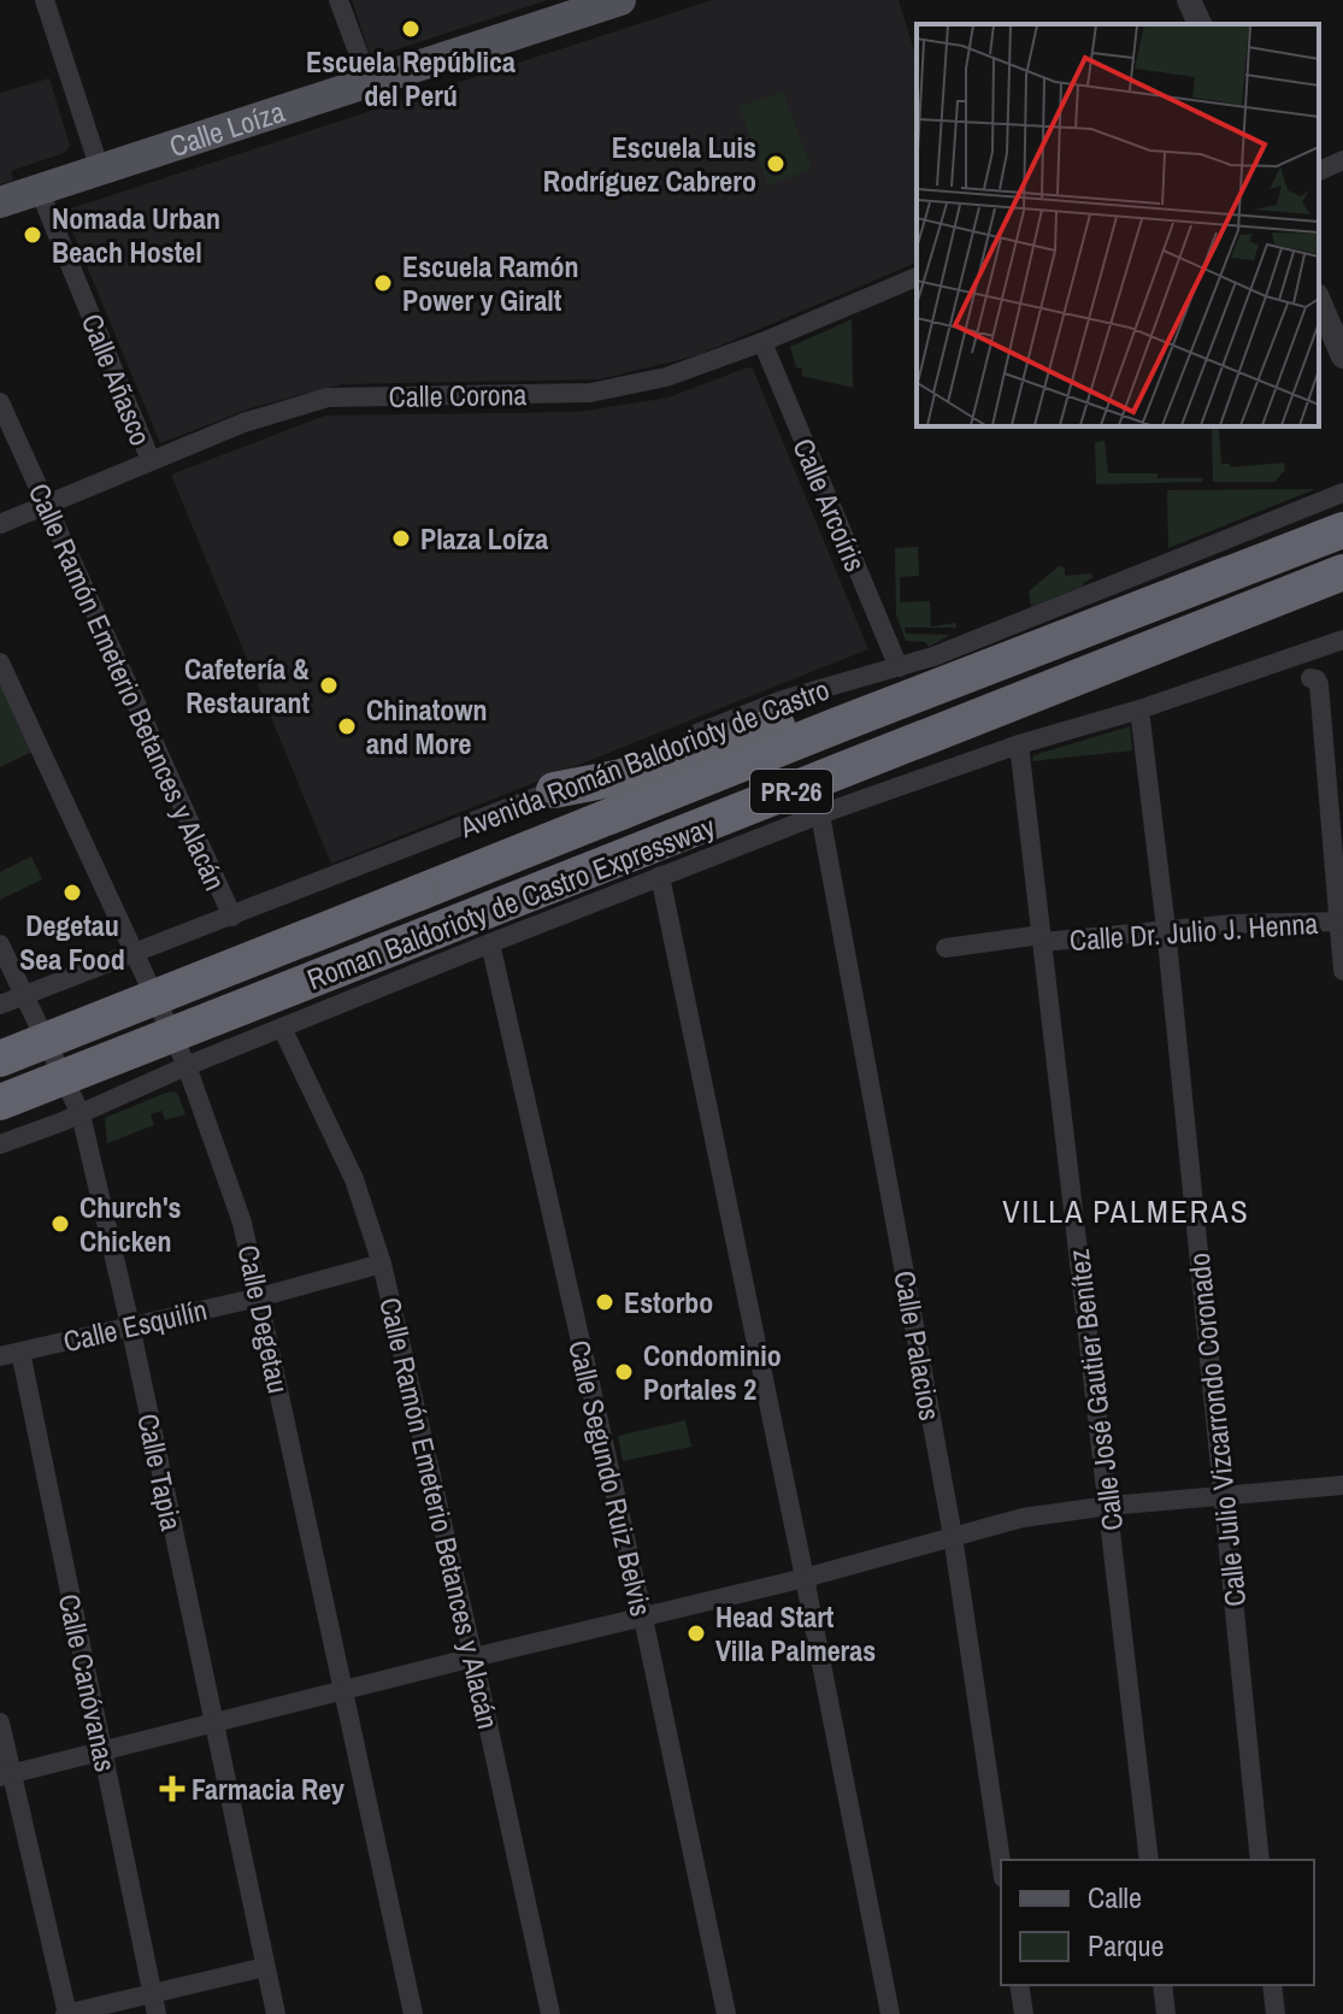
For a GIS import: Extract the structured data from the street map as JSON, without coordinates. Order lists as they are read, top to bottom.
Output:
{
  "streets": {
    "highway": ["PR-26", "Roman Baldorioty de Castro Expressway"],
    "main road": ["Calle Loíza"],
    "street": [
      "Calle Añasco",
      "Calle Corona",
      "Calle Arcoíris",
      "Calle Ramón Emeterio Betances y Alacán",
      "Avenida Román Baldorioty de Castro",
      "Calle Dr. Julio J. Henna",
      "Calle Degetau",
      "Calle Esquilín",
      "Calle Palacios",
      "Calle José Gautier Benítez",
      "Calle Julio Vizcarrondo Coronado",
      "Calle Tapia",
      "Calle Segundo Ruiz Belvis",
      "Calle Canóvanas"
    ]
  },
  "crossings": [
    ["Calle Loíza", "Calle Añasco"],
    ["Calle Añasco", "Calle Corona"],
    ["Calle Corona", "Calle Arcoíris"],
    ["Calle Corona", "Calle Ramón Emeterio Betances y Alacán"],
    ["Calle Arcoíris", "Avenida Román Baldorioty de Castro"],
    ["Calle Ramón Emeterio Betances y Alacán", "Avenida Román Baldorioty de Castro"],
    ["Calle Ramón Emeterio Betances y Alacán", "Calle Esquilín"],
    ["Avenida Román Baldorioty de Castro", "Calle Degetau"],
    ["Avenida Román Baldorioty de Castro", "Calle Tapia"],
    ["Calle Dr. Julio J. Henna", "Calle José Gautier Benítez"],
    ["Calle Dr. Julio J. Henna", "Calle Julio Vizcarrondo Coronado"],
    ["Calle Degetau", "Calle Esquilín"],
    ["Calle Esquilín", "Calle Tapia"],
    ["Calle Esquilín", "Calle Canóvanas"]
  ],
  "districts": ["VILLA PALMERAS"],
  "places": {
    "other": [
      "Escuela República del Perú",
      "Escuela Luis Rodríguez Cabrero",
      "Nomada Urban Beach Hostel",
      "Escuela Ramón Power y Giralt",
      "Plaza Loíza",
      "Cafetería & Restaurant",
      "Chinatown and More",
      "Degetau Sea Food",
      "Church's Chicken",
      "Estorbo",
      "Condominio Portales 2",
      "Head Start Villa Palmeras"
    ],
    "health": ["Farmacia Rey"]
  },
  "legend": ["Calle", "Parque"]
}
